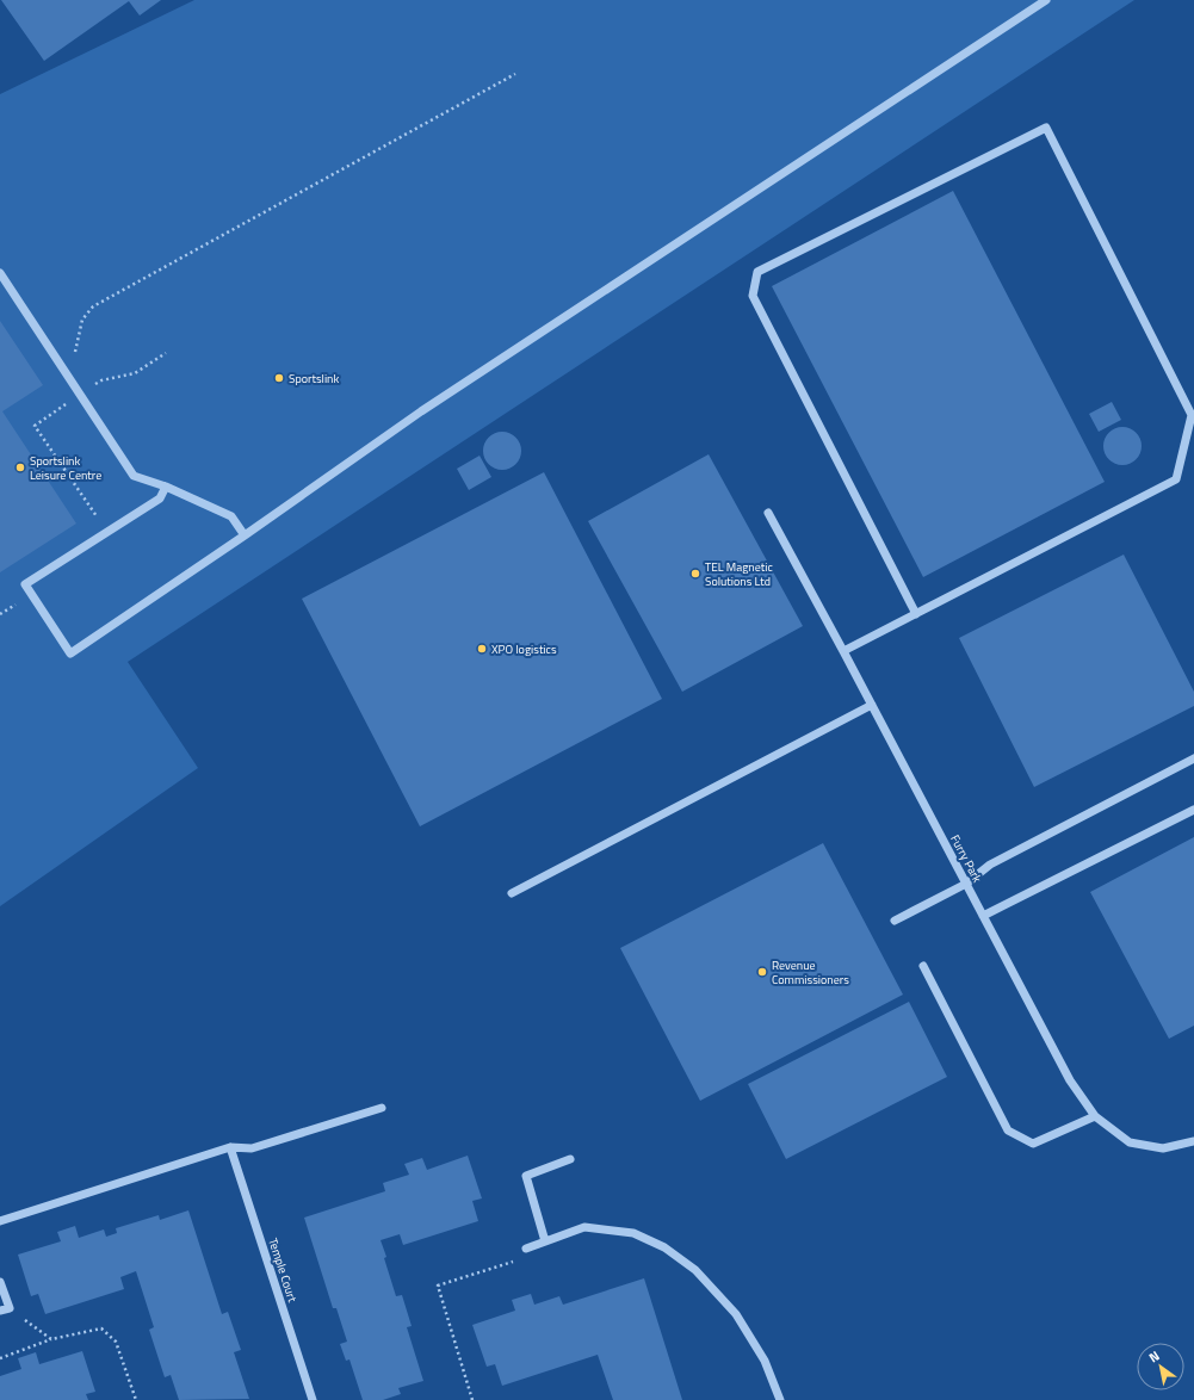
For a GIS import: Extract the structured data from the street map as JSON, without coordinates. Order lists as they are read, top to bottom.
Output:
{
  "streets": {
    "street": ["Furry Park", "Temple Court"]
  },
  "places": [
    "Sportslink",
    "Sportslink Leisure Centre",
    "TEL Magnetic Solutions Ltd",
    "XPO logistics",
    "Revenue Commissioners"
  ],
  "north": "top left"
}
